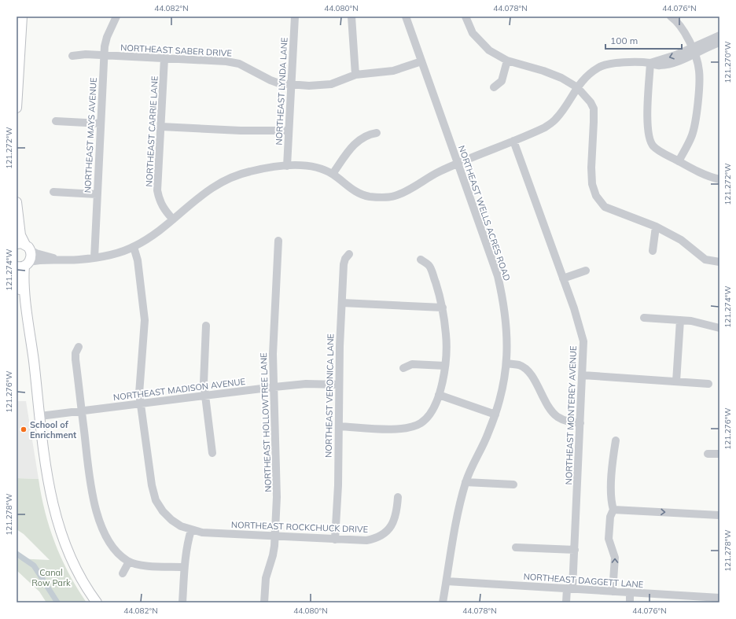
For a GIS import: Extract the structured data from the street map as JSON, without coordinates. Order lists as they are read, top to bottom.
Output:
{
  "streets": {
    "street": [
      "NORTHEAST SABER DRIVE",
      "NORTHEAST LYNDA LANE",
      "NORTHEAST CARRIE LANE",
      "NORTHEAST MAYS AVENUE",
      "NORTHEAST WELLS ACRES ROAD",
      "NORTHEAST MADISON AVENUE",
      "NORTHEAST VERONICA LANE",
      "NORTHEAST MONTEREY AVENUE",
      "NORTHEAST HOLLOWTREE LANE",
      "NORTHEAST ROCKCHUCK DRIVE",
      "NORTHEAST DAGGETT LANE"
    ]
  },
  "crossings": [
    ["NORTHEAST SABER DRIVE", "NORTHEAST LYNDA LANE"],
    ["NORTHEAST SABER DRIVE", "NORTHEAST CARRIE LANE"],
    ["NORTHEAST SABER DRIVE", "NORTHEAST MAYS AVENUE"],
    ["NORTHEAST SABER DRIVE", "NORTHEAST WELLS ACRES ROAD"],
    ["NORTHEAST WELLS ACRES ROAD", "NORTHEAST DAGGETT LANE"],
    ["NORTHEAST MADISON AVENUE", "NORTHEAST VERONICA LANE"],
    ["NORTHEAST MADISON AVENUE", "NORTHEAST HOLLOWTREE LANE"],
    ["NORTHEAST MADISON AVENUE", "NORTHEAST ROCKCHUCK DRIVE"],
    ["NORTHEAST VERONICA LANE", "NORTHEAST ROCKCHUCK DRIVE"],
    ["NORTHEAST MONTEREY AVENUE", "NORTHEAST DAGGETT LANE"],
    ["NORTHEAST HOLLOWTREE LANE", "NORTHEAST ROCKCHUCK DRIVE"]
  ],
  "parks": ["Canal Row Park"],
  "places": ["School of Enrichment"],
  "scale_bar": "100 m",
  "coordinates": [
    "44.082°N",
    "44.080°N",
    "44.078°N",
    "44.076°N",
    "121.270°W",
    "121.272°W",
    "121.274°W",
    "121.276°W",
    "121.278°W"
  ]
}
